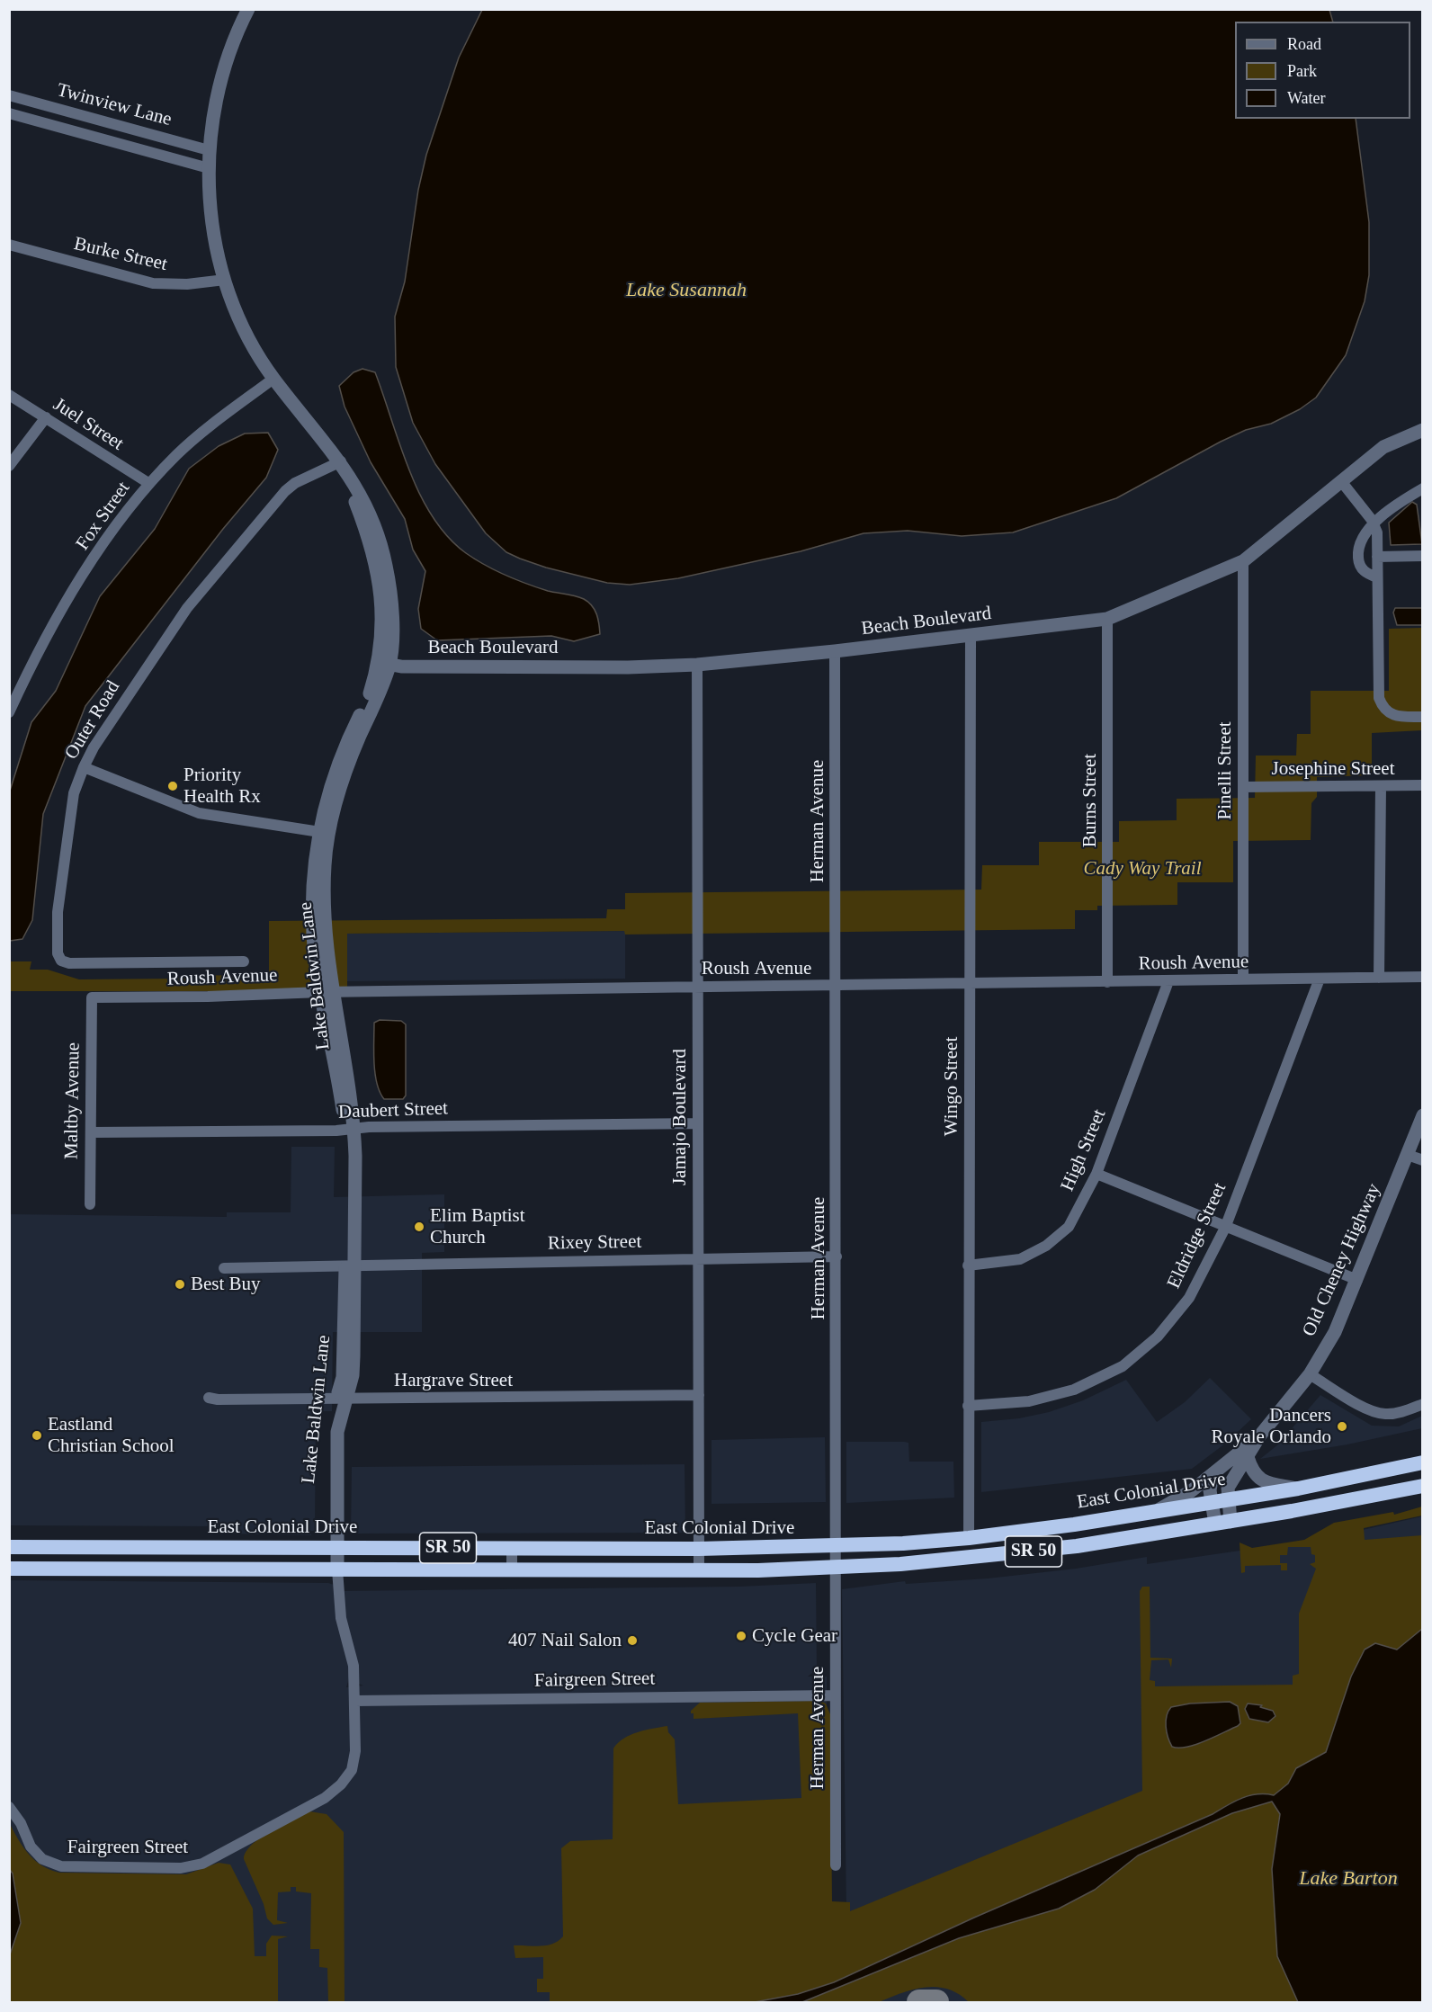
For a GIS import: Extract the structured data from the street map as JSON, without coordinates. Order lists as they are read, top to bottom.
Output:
{
  "streets": {
    "highway": ["East Colonial Drive", "SR 50"],
    "street": [
      "Twinview Lane",
      "Burke Street",
      "Juel Street",
      "Fox Street",
      "Beach Boulevard",
      "Outer Road",
      "Josephine Street",
      "Pinelli Street",
      "Burns Street",
      "Herman Avenue",
      "Roush Avenue",
      "Lake Baldwin Lane",
      "Wingo Street",
      "Maltby Avenue",
      "Daubert Street",
      "Jamajo Boulevard",
      "High Street",
      "Eldridge Street",
      "Rixey Street",
      "Old Cheney Highway",
      "Hargrave Street",
      "Fairgreen Street"
    ]
  },
  "crossings": [
    ["Twinview Lane", "Lake Baldwin Lane"],
    ["Burke Street", "Lake Baldwin Lane"],
    ["Juel Street", "Fox Street"],
    ["Fox Street", "Lake Baldwin Lane"],
    ["Beach Boulevard", "Pinelli Street"],
    ["Beach Boulevard", "Burns Street"],
    ["Beach Boulevard", "Herman Avenue"],
    ["Beach Boulevard", "Lake Baldwin Lane"],
    ["Beach Boulevard", "Wingo Street"],
    ["Beach Boulevard", "Jamajo Boulevard"],
    ["Outer Road", "Lake Baldwin Lane"],
    ["Josephine Street", "Pinelli Street"],
    ["Pinelli Street", "Roush Avenue"],
    ["Burns Street", "Roush Avenue"],
    ["Herman Avenue", "Roush Avenue"],
    ["Herman Avenue", "Rixey Street"],
    ["Herman Avenue", "East Colonial Drive"],
    ["Herman Avenue", "SR 50"],
    ["Herman Avenue", "Fairgreen Street"],
    ["Roush Avenue", "Lake Baldwin Lane"],
    ["Roush Avenue", "Wingo Street"],
    ["Roush Avenue", "Maltby Avenue"],
    ["Roush Avenue", "Jamajo Boulevard"],
    ["Roush Avenue", "High Street"],
    ["Roush Avenue", "Eldridge Street"],
    ["Lake Baldwin Lane", "Daubert Street"],
    ["Lake Baldwin Lane", "Rixey Street"],
    ["Lake Baldwin Lane", "Hargrave Street"],
    ["Lake Baldwin Lane", "East Colonial Drive"],
    ["Lake Baldwin Lane", "SR 50"],
    ["Lake Baldwin Lane", "Fairgreen Street"],
    ["Wingo Street", "High Street"],
    ["Wingo Street", "Eldridge Street"],
    ["Wingo Street", "East Colonial Drive"],
    ["Maltby Avenue", "Daubert Street"],
    ["Daubert Street", "Jamajo Boulevard"],
    ["Jamajo Boulevard", "Rixey Street"],
    ["Jamajo Boulevard", "Hargrave Street"],
    ["Jamajo Boulevard", "East Colonial Drive"],
    ["Jamajo Boulevard", "SR 50"],
    ["Old Cheney Highway", "East Colonial Drive"],
    ["Old Cheney Highway", "SR 50"],
    ["SR 50", "Fairgreen Street"]
  ],
  "water": ["Lake Susannah", "Lake Barton"],
  "parks": ["Cady Way Trail"],
  "places": [
    "Priority Health Rx",
    "Elim Baptist Church",
    "Best Buy",
    "Dancers Royale Orlando",
    "Eastland Christian School",
    "Cycle Gear",
    "407 Nail Salon"
  ],
  "legend": ["Road", "Park", "Water"]
}
